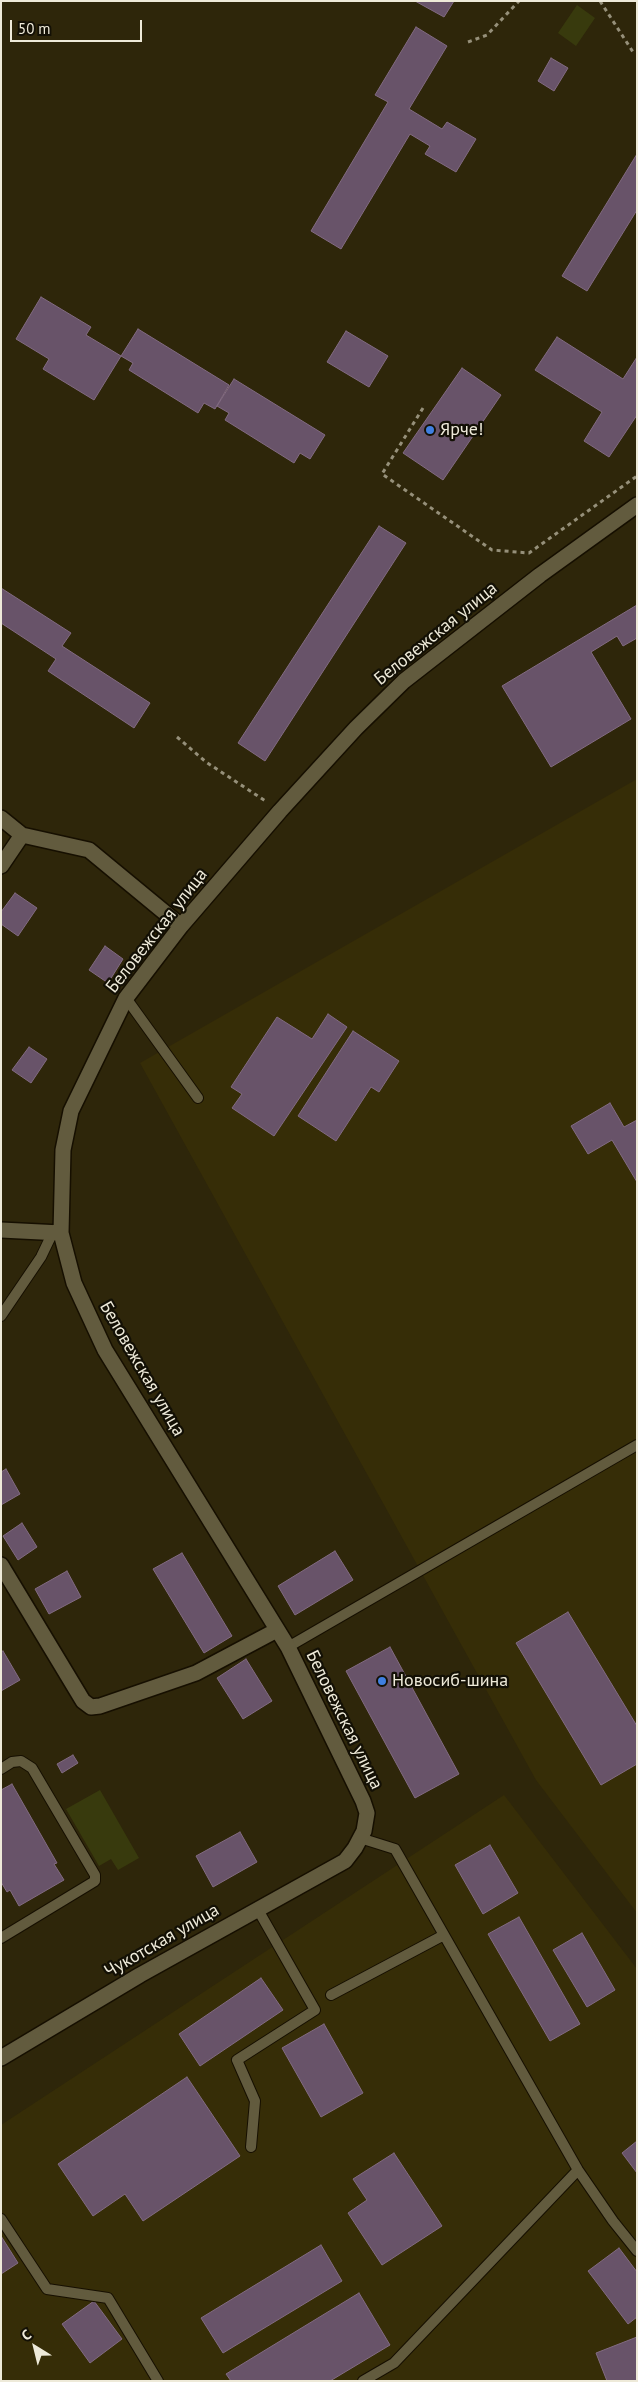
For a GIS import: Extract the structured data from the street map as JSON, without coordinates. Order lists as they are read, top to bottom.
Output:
{
  "streets": {
    "street": ["Беловежская улица", "Чукотская улица"]
  },
  "crossings": [
    ["Беловежская улица", "Чукотская улица"]
  ],
  "places": ["Ярче!", "Новосиб-шина"],
  "scale_bar": "50 m",
  "north": "top left"
}
